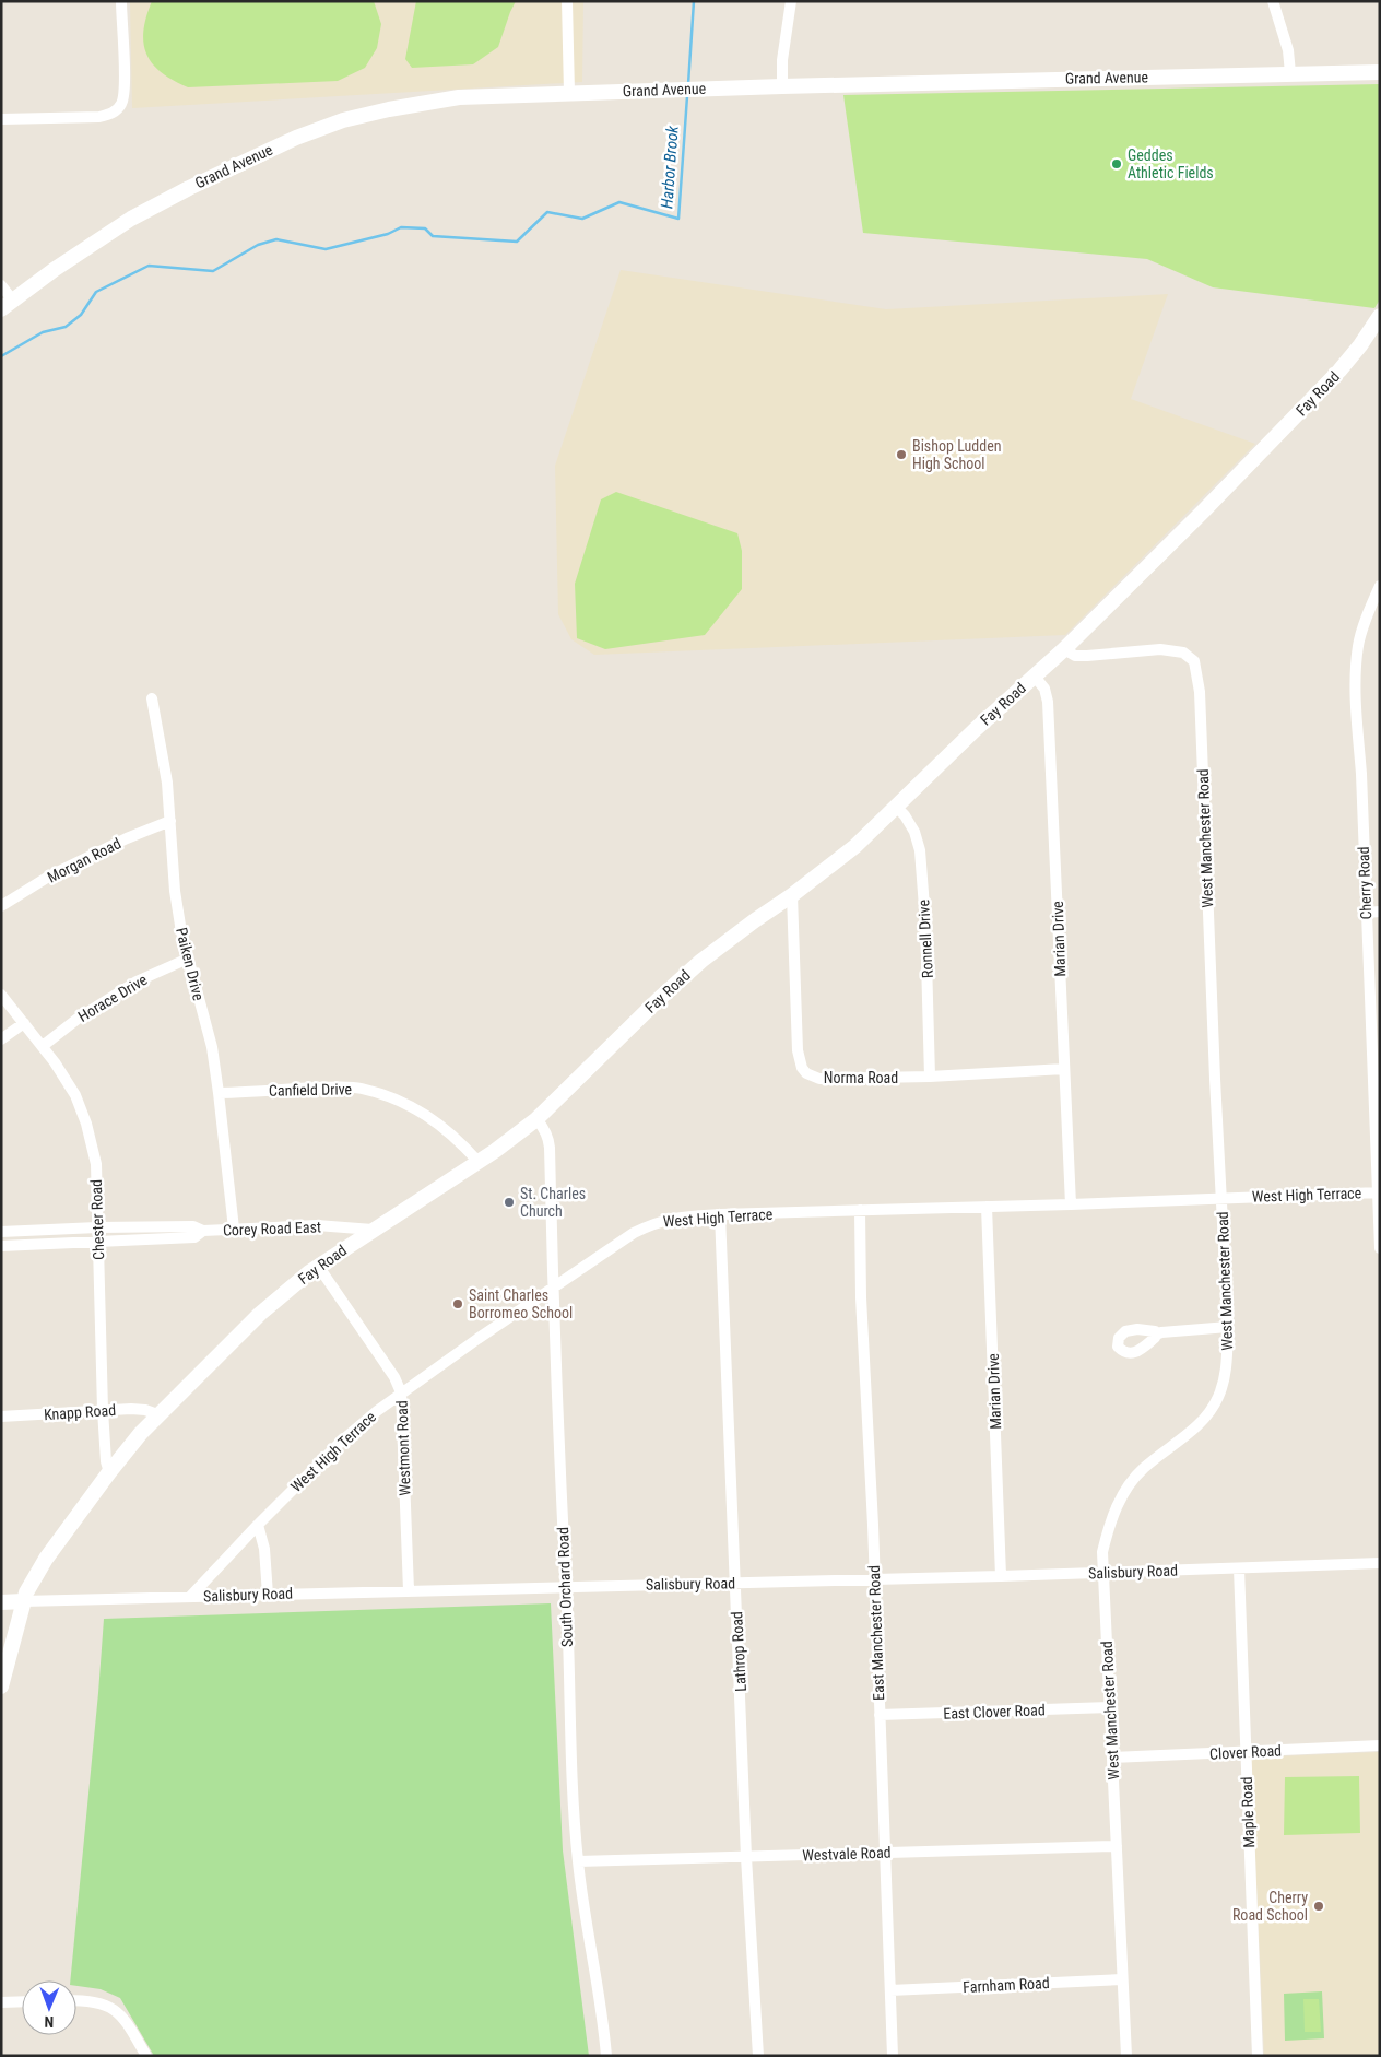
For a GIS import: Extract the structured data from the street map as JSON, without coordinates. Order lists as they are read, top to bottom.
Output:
{
  "streets": {
    "street": [
      "Grand Avenue",
      "Fay Road",
      "West Manchester Road",
      "Morgan Road",
      "Cherry Road",
      "Ronnell Drive",
      "Marian Drive",
      "Paiken Drive",
      "Horace Drive",
      "Norma Road",
      "Canfield Drive",
      "West High Terrace",
      "Chester Road",
      "Corey Road East",
      "Knapp Road",
      "Westmont Road",
      "Salisbury Road",
      "South Orchard Road",
      "East Manchester Road",
      "Lathrop Road",
      "East Clover Road",
      "Clover Road",
      "Maple Road",
      "Westvale Road",
      "Farnham Road"
    ]
  },
  "crossings": [
    ["Fay Road", "West Manchester Road"],
    ["Fay Road", "Ronnell Drive"],
    ["Fay Road", "Marian Drive"],
    ["Fay Road", "Norma Road"],
    ["Fay Road", "Canfield Drive"],
    ["Fay Road", "Chester Road"],
    ["Fay Road", "Corey Road East"],
    ["Fay Road", "Knapp Road"],
    ["Fay Road", "Westmont Road"],
    ["Fay Road", "Salisbury Road"],
    ["Fay Road", "South Orchard Road"],
    ["West Manchester Road", "West High Terrace"],
    ["West Manchester Road", "Salisbury Road"],
    ["West Manchester Road", "East Clover Road"],
    ["West Manchester Road", "Clover Road"],
    ["West Manchester Road", "Westvale Road"],
    ["West Manchester Road", "Farnham Road"],
    ["Morgan Road", "Paiken Drive"],
    ["Cherry Road", "West High Terrace"],
    ["Ronnell Drive", "Norma Road"],
    ["Marian Drive", "Norma Road"],
    ["Marian Drive", "West High Terrace"],
    ["Marian Drive", "Salisbury Road"],
    ["Paiken Drive", "Horace Drive"],
    ["Paiken Drive", "Canfield Drive"],
    ["Paiken Drive", "Corey Road East"],
    ["Horace Drive", "Chester Road"],
    ["West High Terrace", "Westmont Road"],
    ["West High Terrace", "Salisbury Road"],
    ["West High Terrace", "South Orchard Road"],
    ["West High Terrace", "East Manchester Road"],
    ["West High Terrace", "Lathrop Road"],
    ["Chester Road", "Corey Road East"],
    ["Chester Road", "Knapp Road"],
    ["Westmont Road", "Salisbury Road"],
    ["Salisbury Road", "South Orchard Road"],
    ["Salisbury Road", "East Manchester Road"],
    ["Salisbury Road", "Lathrop Road"],
    ["Salisbury Road", "Maple Road"],
    ["South Orchard Road", "Westvale Road"],
    ["East Manchester Road", "East Clover Road"],
    ["East Manchester Road", "Westvale Road"],
    ["East Manchester Road", "Farnham Road"],
    ["Lathrop Road", "Westvale Road"],
    ["Clover Road", "Maple Road"]
  ],
  "water": ["Harbor Brook"],
  "places": [
    "Geddes Athletic Fields",
    "Bishop Ludden High School",
    "St. Charles Church",
    "Saint Charles Borromeo School",
    "Cherry Road School"
  ],
  "north": "bottom"
}
